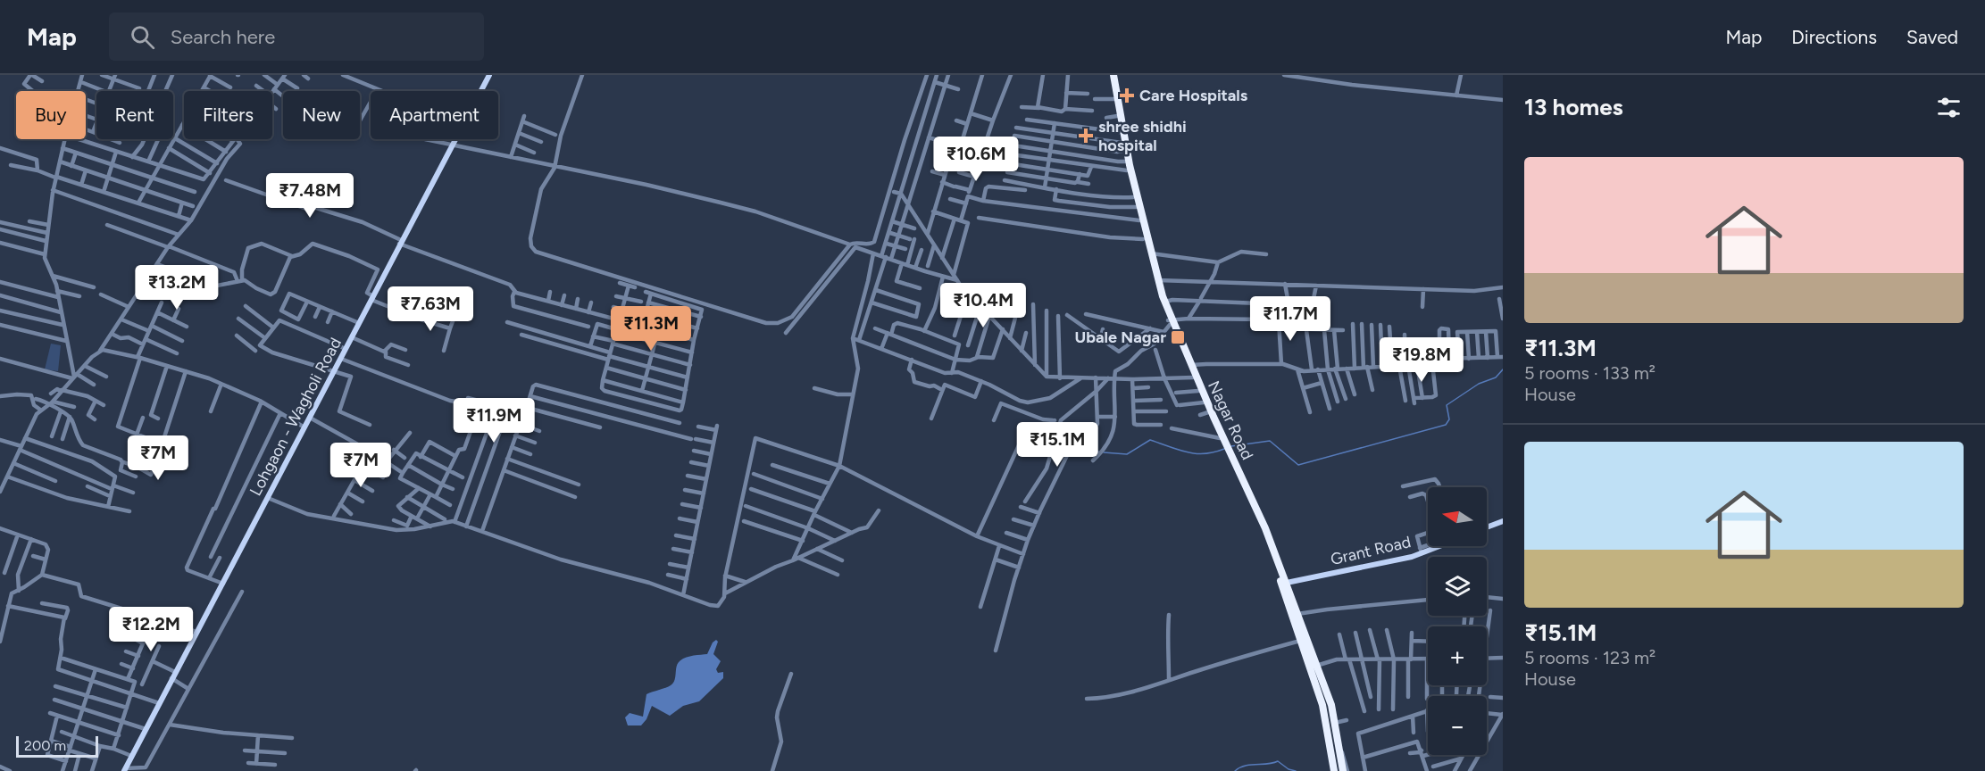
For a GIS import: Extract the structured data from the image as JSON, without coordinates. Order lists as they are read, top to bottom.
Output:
{
  "streets": {
    "highway": ["Nagar Road"],
    "main road": ["Lohgaon - Wagholi Road", "Grant Road"]
  },
  "crossings": [
    ["Nagar Road", "Grant Road"]
  ],
  "places": {
    "health": ["Care Hospitals", "shree shidhi hospital"],
    "transit": ["Ubale Nagar"]
  },
  "scale_bar": "200 m",
  "north": "left",
  "page": {
    "header": "Map",
    "search": "Search here",
    "nav": ["Map", "Directions", "Saved"],
    "heading": "13 homes",
    "chip": [
      "Buy",
      "Rent",
      "Filters",
      "New",
      "Apartment"
    ],
    "price": [
      "₹10.6M",
      "₹7.48M",
      "₹13.2M",
      "₹10.4M",
      "₹7.63M",
      "₹11.7M",
      "₹11.3M",
      "₹19.8M",
      "₹11.9M",
      "₹15.1M",
      "₹7M",
      "₹7M",
      "₹12.2M"
    ],
    "list": [
      {
        "name": "₹11.3M",
        "note": "5 rooms · 133 m² · House"
      },
      {
        "name": "₹15.1M",
        "note": "5 rooms · 123 m² · House"
      }
    ],
    "map_buttons": ["+", "−"],
    "scale": "200 m"
  }
}
